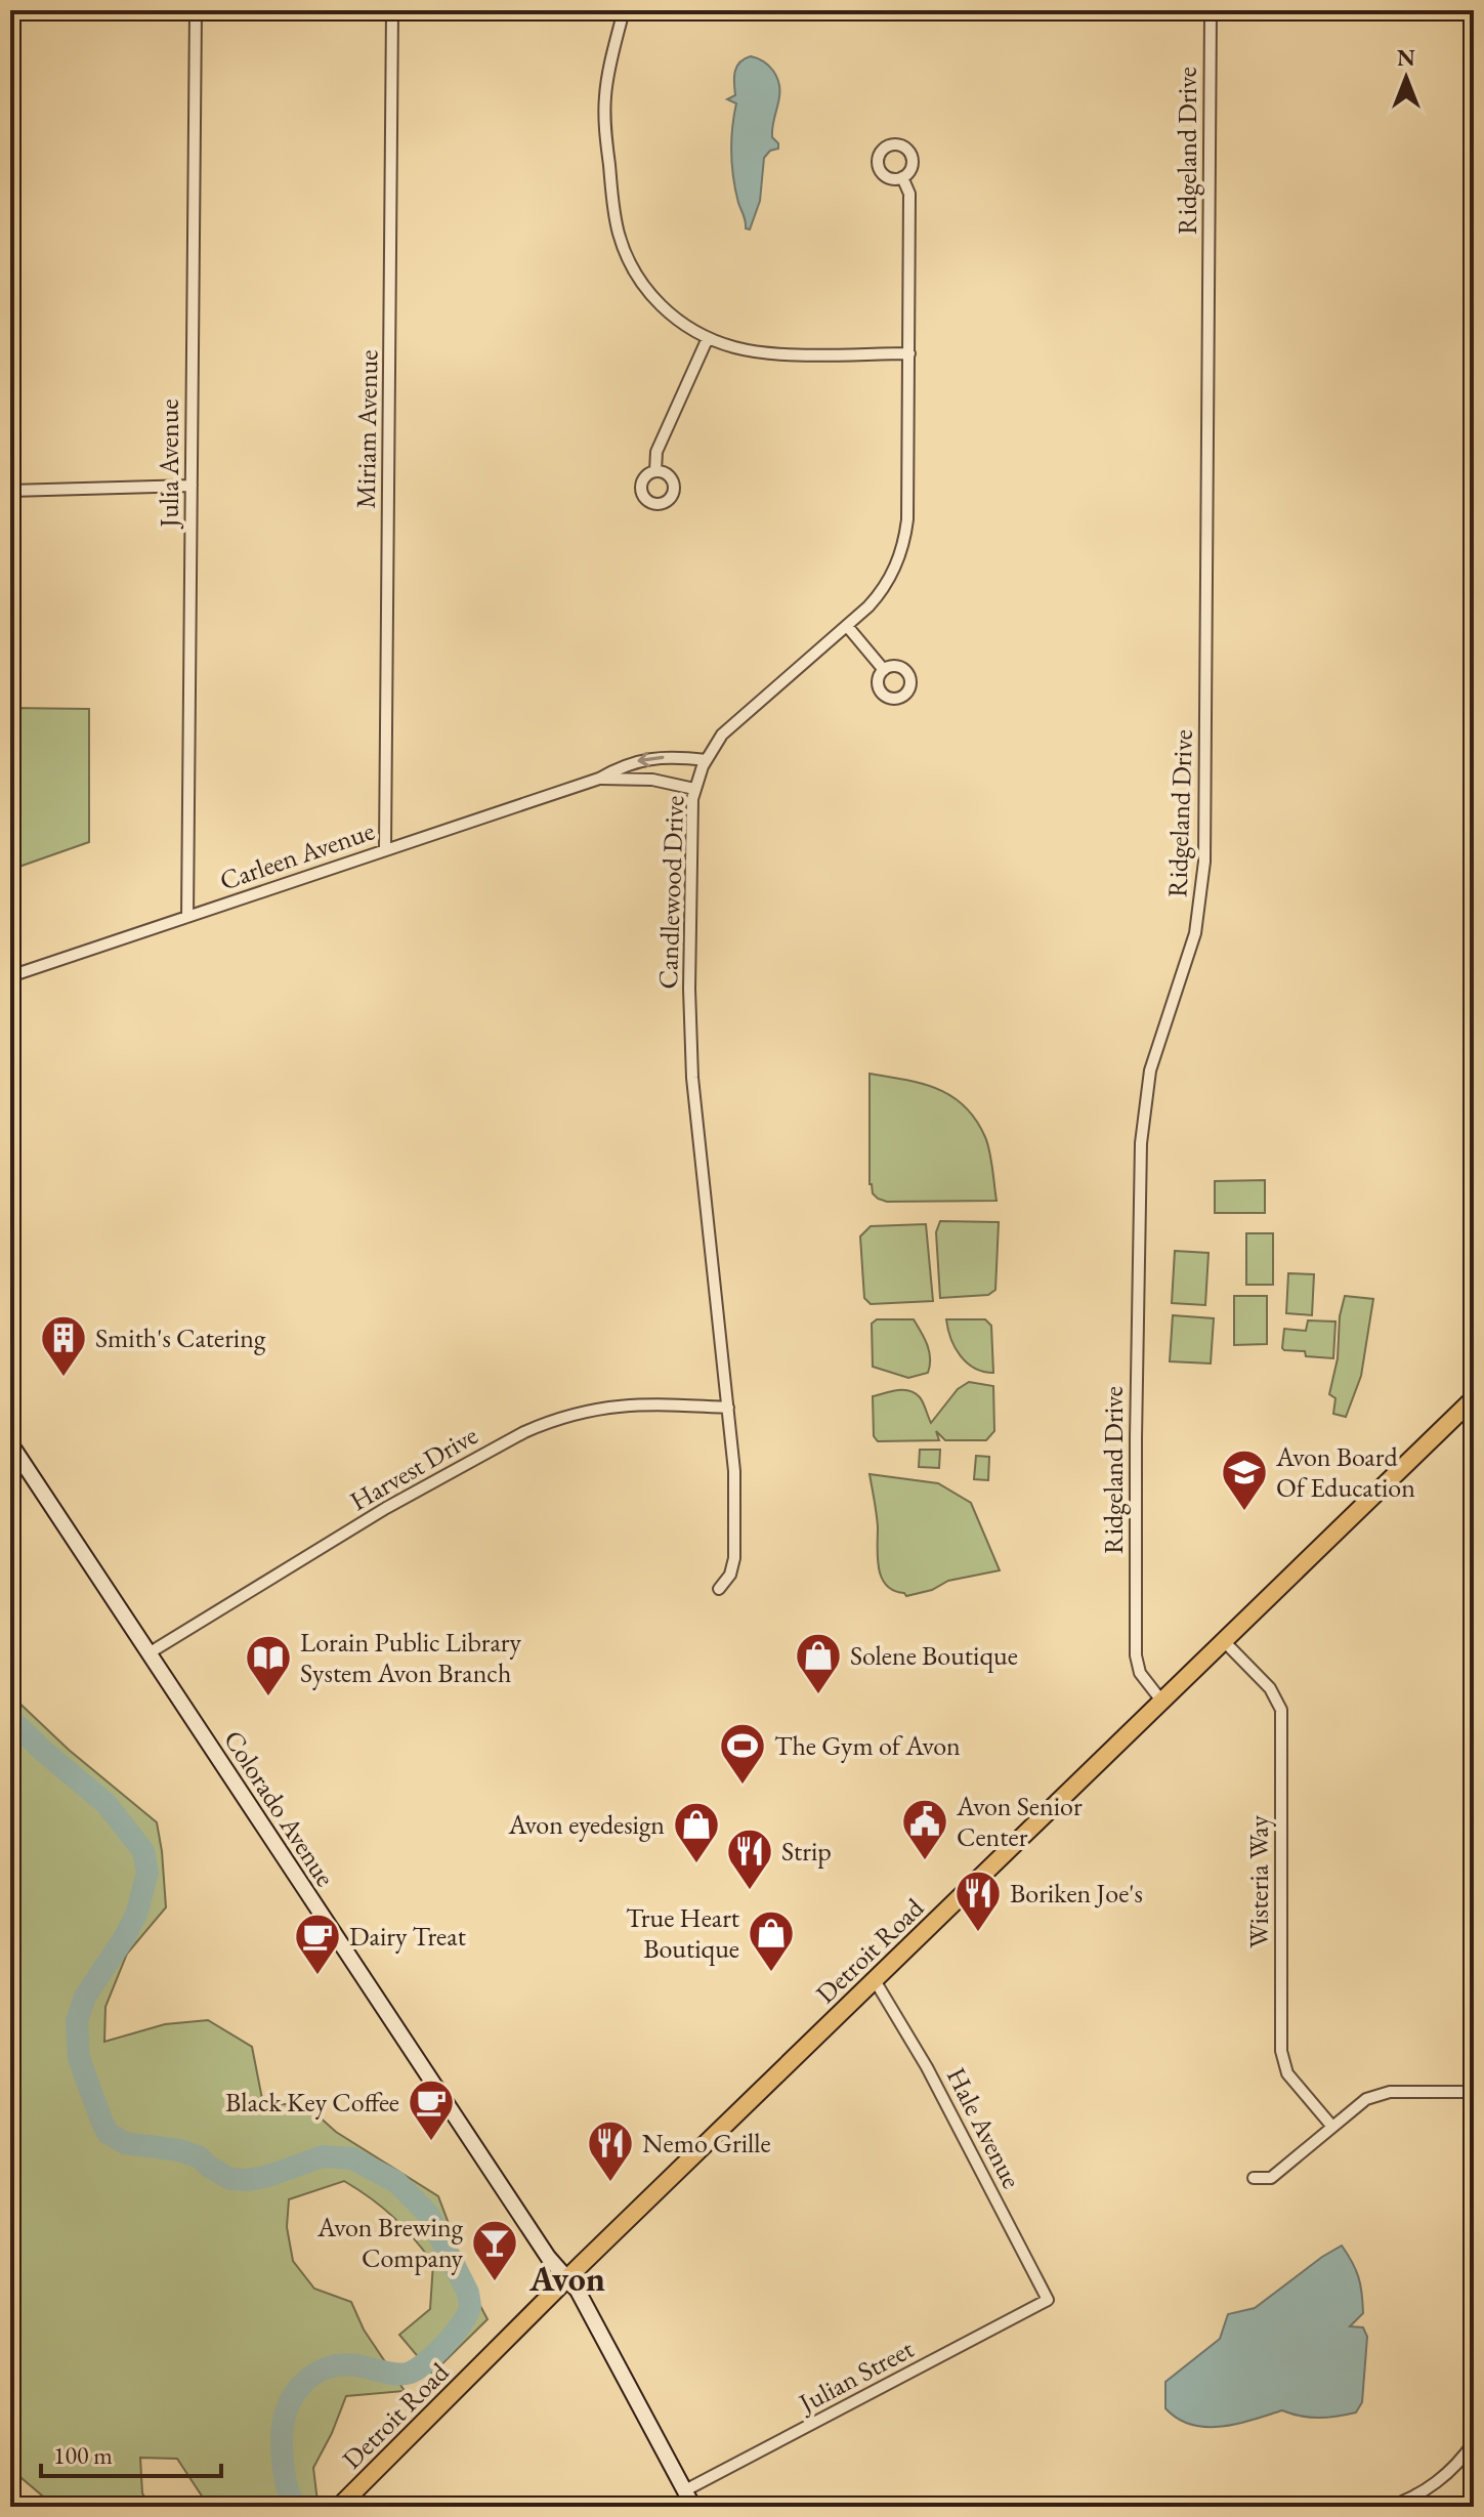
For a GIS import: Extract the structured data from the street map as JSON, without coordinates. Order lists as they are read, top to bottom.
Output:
{
  "streets": {
    "main road": ["Colorado Avenue", "Detroit Road"],
    "street": [
      "Ridgeland Drive",
      "Miriam Avenue",
      "Julia Avenue",
      "Carleen Avenue",
      "Candlewood Drive",
      "Harvest Drive",
      "Wisteria Way",
      "Hale Avenue",
      "Julian Street"
    ]
  },
  "crossings": [
    ["Ridgeland Drive", "Detroit Road"],
    ["Miriam Avenue", "Carleen Avenue"],
    ["Julia Avenue", "Carleen Avenue"],
    ["Carleen Avenue", "Candlewood Drive"],
    ["Candlewood Drive", "Harvest Drive"],
    ["Harvest Drive", "Colorado Avenue"],
    ["Colorado Avenue", "Detroit Road"],
    ["Colorado Avenue", "Julian Street"],
    ["Wisteria Way", "Detroit Road"],
    ["Detroit Road", "Hale Avenue"],
    ["Hale Avenue", "Julian Street"]
  ],
  "districts": ["Avon"],
  "places": {
    "building": ["Smith's Catering"],
    "school or university": ["Avon Board Of Education"],
    "shop": ["Solene Boutique", "Avon eyedesign", "True Heart Boutique"],
    "library": ["Lorain Public Library System Avon Branch"],
    "sports": ["The Gym of Avon"],
    "public building": ["Avon Senior Center"],
    "restaurant": ["Strip", "Boriken Joe's", "Nemo Grille"],
    "cafe": ["Dairy Treat", "Black Key Coffee"],
    "bar": ["Avon Brewing Company"]
  },
  "scale_bar": "100 m",
  "north": "top"
}
